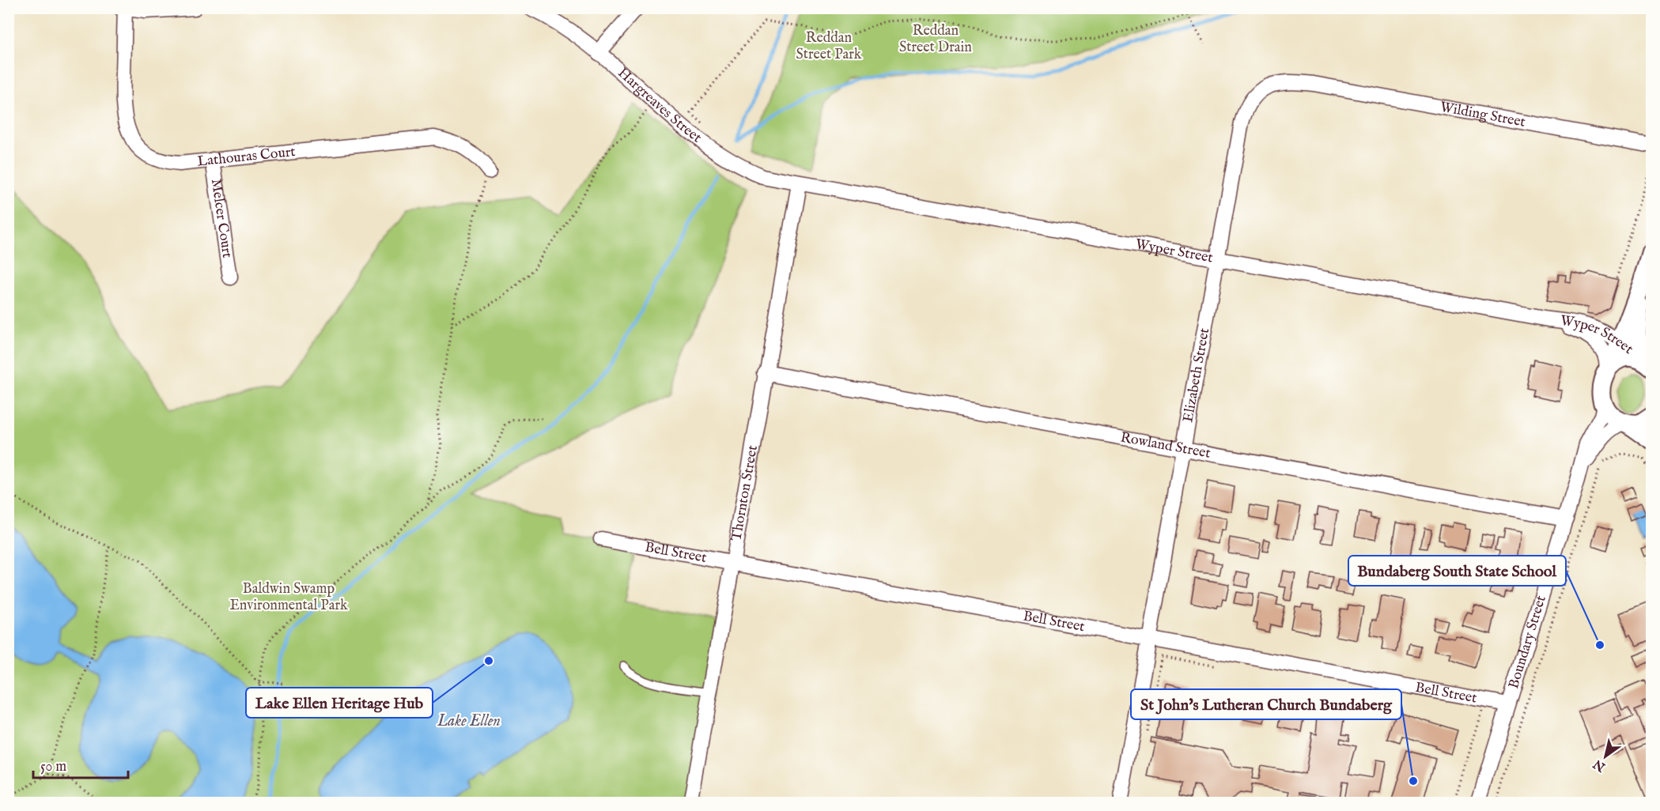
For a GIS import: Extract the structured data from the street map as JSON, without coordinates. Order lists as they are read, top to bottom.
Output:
{
  "streets": {
    "street": [
      "Hargreaves Street",
      "Wilding Street",
      "Lathouras Court",
      "Melcer Court",
      "Wyper Street",
      "Elizabeth Street",
      "Rowland Street",
      "Thornton Street",
      "Bell Street",
      "Boundary Street"
    ]
  },
  "crossings": [
    ["Hargreaves Street", "Wyper Street"],
    ["Hargreaves Street", "Thornton Street"],
    ["Wilding Street", "Elizabeth Street"],
    ["Lathouras Court", "Melcer Court"],
    ["Wyper Street", "Elizabeth Street"],
    ["Wyper Street", "Thornton Street"],
    ["Elizabeth Street", "Rowland Street"],
    ["Elizabeth Street", "Bell Street"],
    ["Rowland Street", "Thornton Street"],
    ["Rowland Street", "Boundary Street"],
    ["Thornton Street", "Bell Street"],
    ["Bell Street", "Boundary Street"]
  ],
  "water": ["Lake Ellen"],
  "parks": ["Reddan Street Drain", "Reddan Street Park", "Baldwin Swamp Environmental Park"],
  "places": ["Bundaberg South State School", "Lake Ellen Heritage Hub", "St John's Lutheran Church Bundaberg"],
  "scale_bar": "50 m",
  "north": "bottom left"
}
